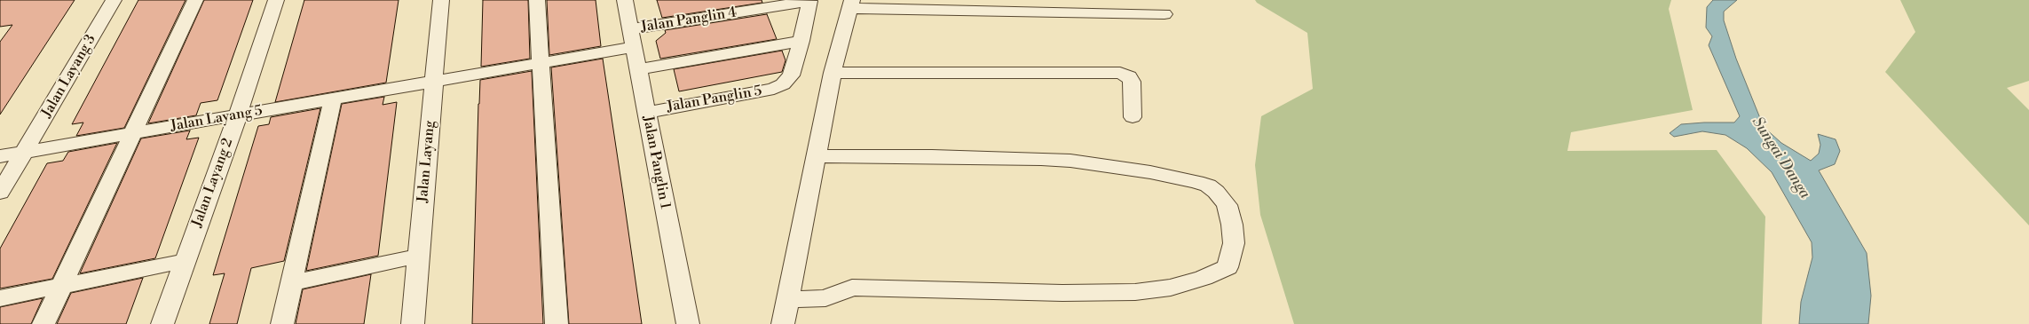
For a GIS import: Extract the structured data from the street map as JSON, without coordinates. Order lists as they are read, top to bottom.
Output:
{
  "streets": {
    "street": [
      "Jalan Panglin 4",
      "Jalan Layang 3",
      "Jalan Panglin 5",
      "Jalan Layang 5",
      "Jalan Layang",
      "Jalan Panglin 1",
      "Jalan Layang 2"
    ]
  },
  "crossings": [
    ["Jalan Panglin 4", "Jalan Layang 5"],
    ["Jalan Panglin 4", "Jalan Panglin 1"],
    ["Jalan Layang 3", "Jalan Layang 5"],
    ["Jalan Panglin 5", "Jalan Panglin 1"],
    ["Jalan Layang 5", "Jalan Layang"],
    ["Jalan Layang 5", "Jalan Layang 2"]
  ],
  "water": ["Sungai Danga"]
}
